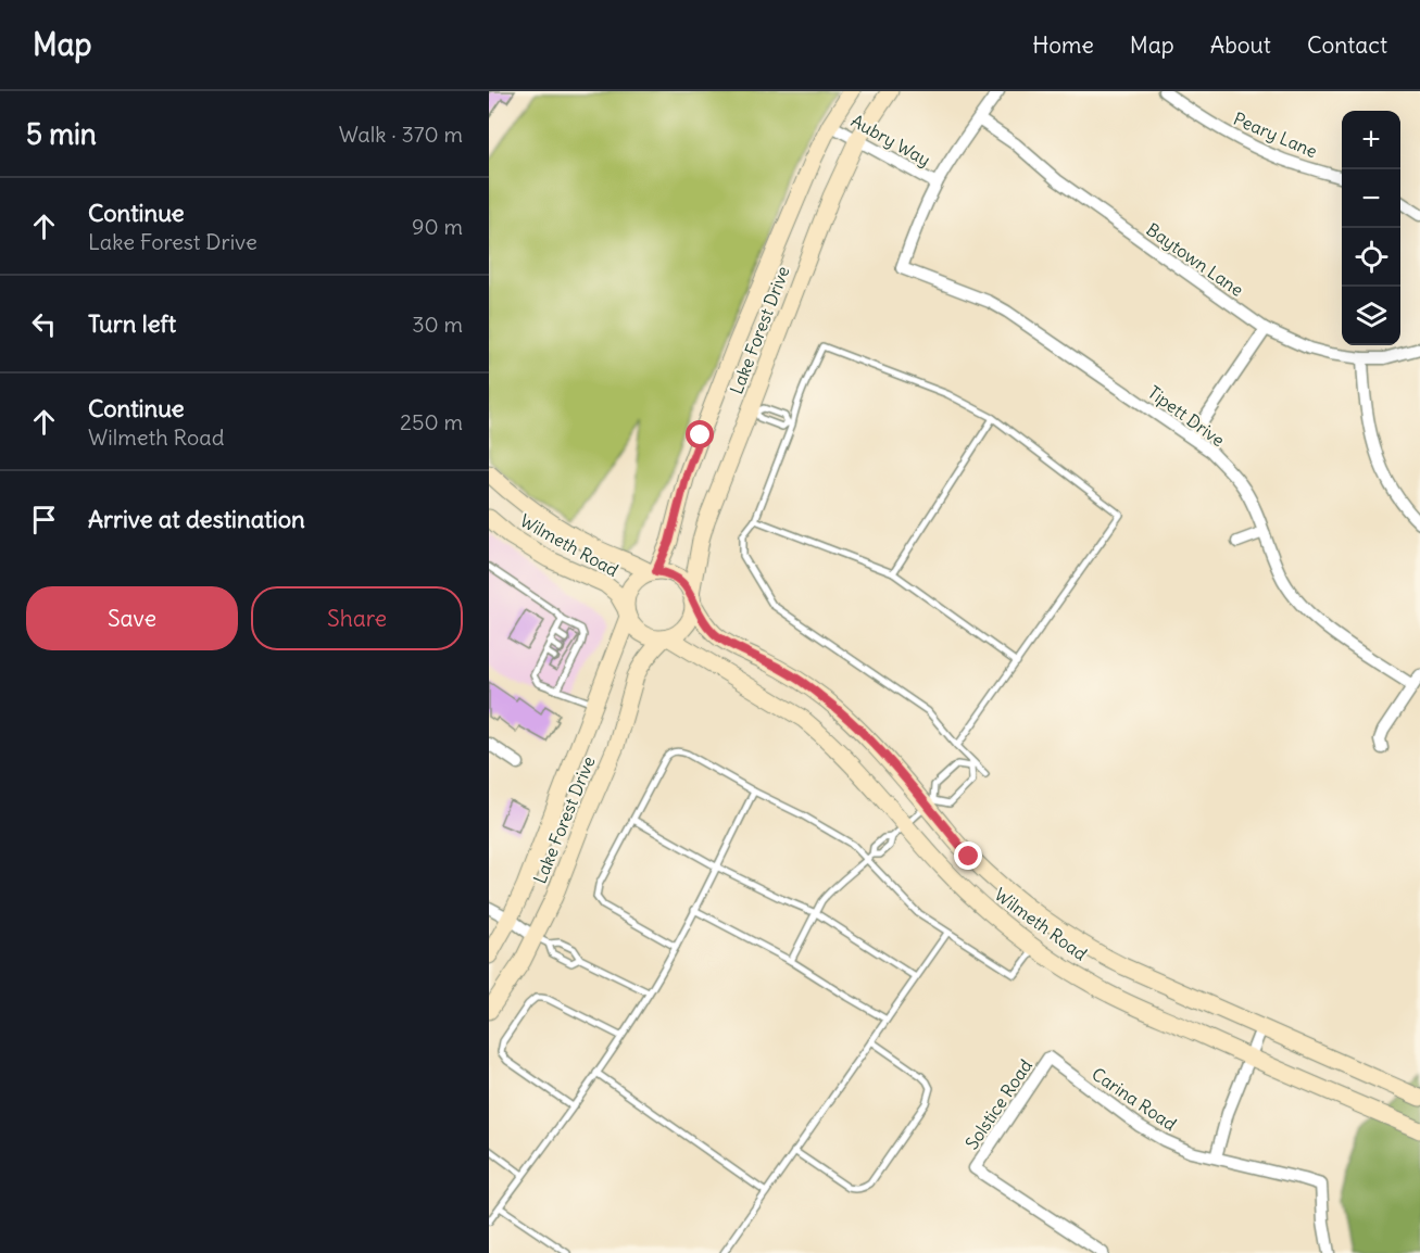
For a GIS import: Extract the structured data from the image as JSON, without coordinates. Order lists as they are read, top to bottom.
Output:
{
  "streets": {
    "street": [
      "Peary Lane",
      "Aubry Way",
      "Baytown Lane",
      "Lake Forest Drive",
      "Tipett Drive",
      "Wilmeth Road",
      "Carina Road",
      "Solstice Road"
    ]
  },
  "crossings": [
    ["Aubry Way", "Lake Forest Drive"],
    ["Aubry Way", "Tipett Drive"],
    ["Lake Forest Drive", "Wilmeth Road"],
    ["Carina Road", "Solstice Road"]
  ],
  "page": {
    "header": "Map",
    "nav": [
      "Home",
      "Map",
      "About",
      "Contact"
    ],
    "heading": ["5 min", "Walk · 370 m"],
    "map_buttons": ["+", "−"],
    "list": [
      ["Continue", "Lake Forest Drive", "90 m"],
      ["Turn left", "30 m"],
      ["Continue", "Wilmeth Road", "250 m"],
      "Arrive at destination"
    ],
    "buttons": ["Save", "Share"]
  }
}
